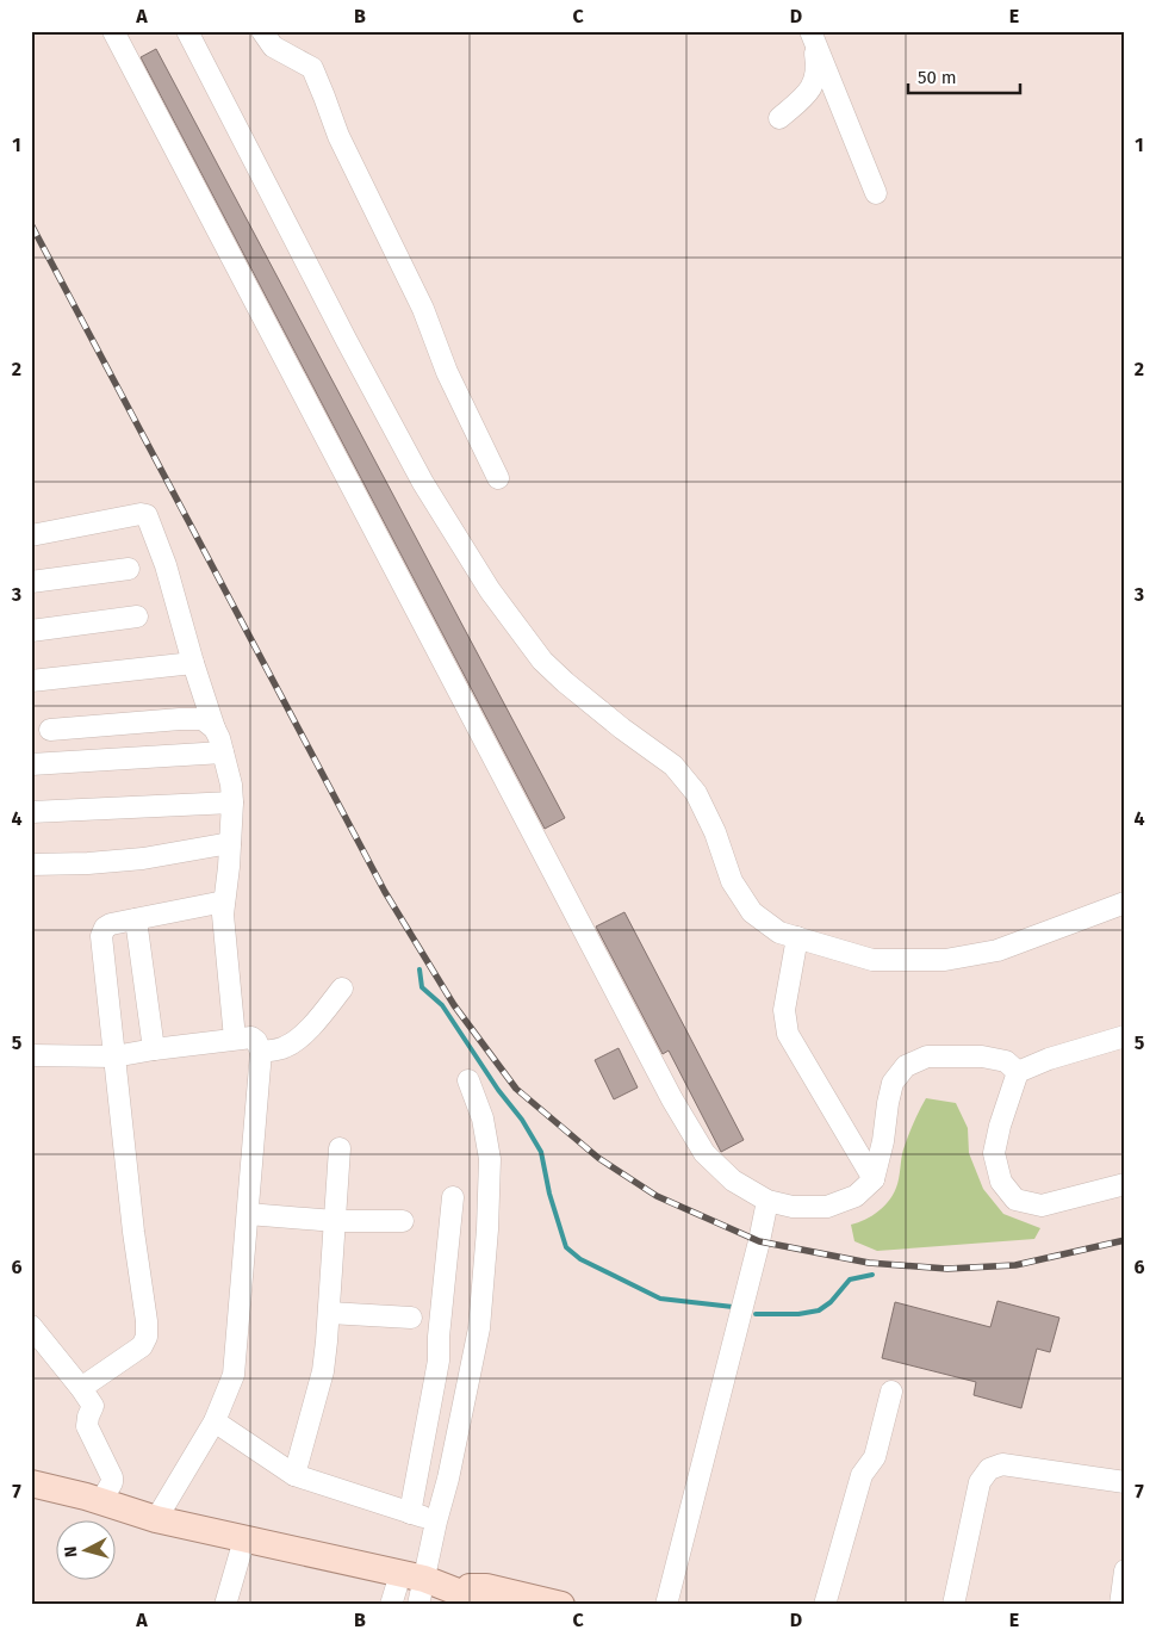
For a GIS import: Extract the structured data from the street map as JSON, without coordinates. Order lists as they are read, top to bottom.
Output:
{
  "scale_bar": "50 m",
  "north": "left",
  "grid": {
    "columns": [
      "A",
      "B",
      "C",
      "D",
      "E"
    ],
    "rows": [
      "1",
      "2",
      "3",
      "4",
      "5",
      "6",
      "7"
    ]
  }
}
